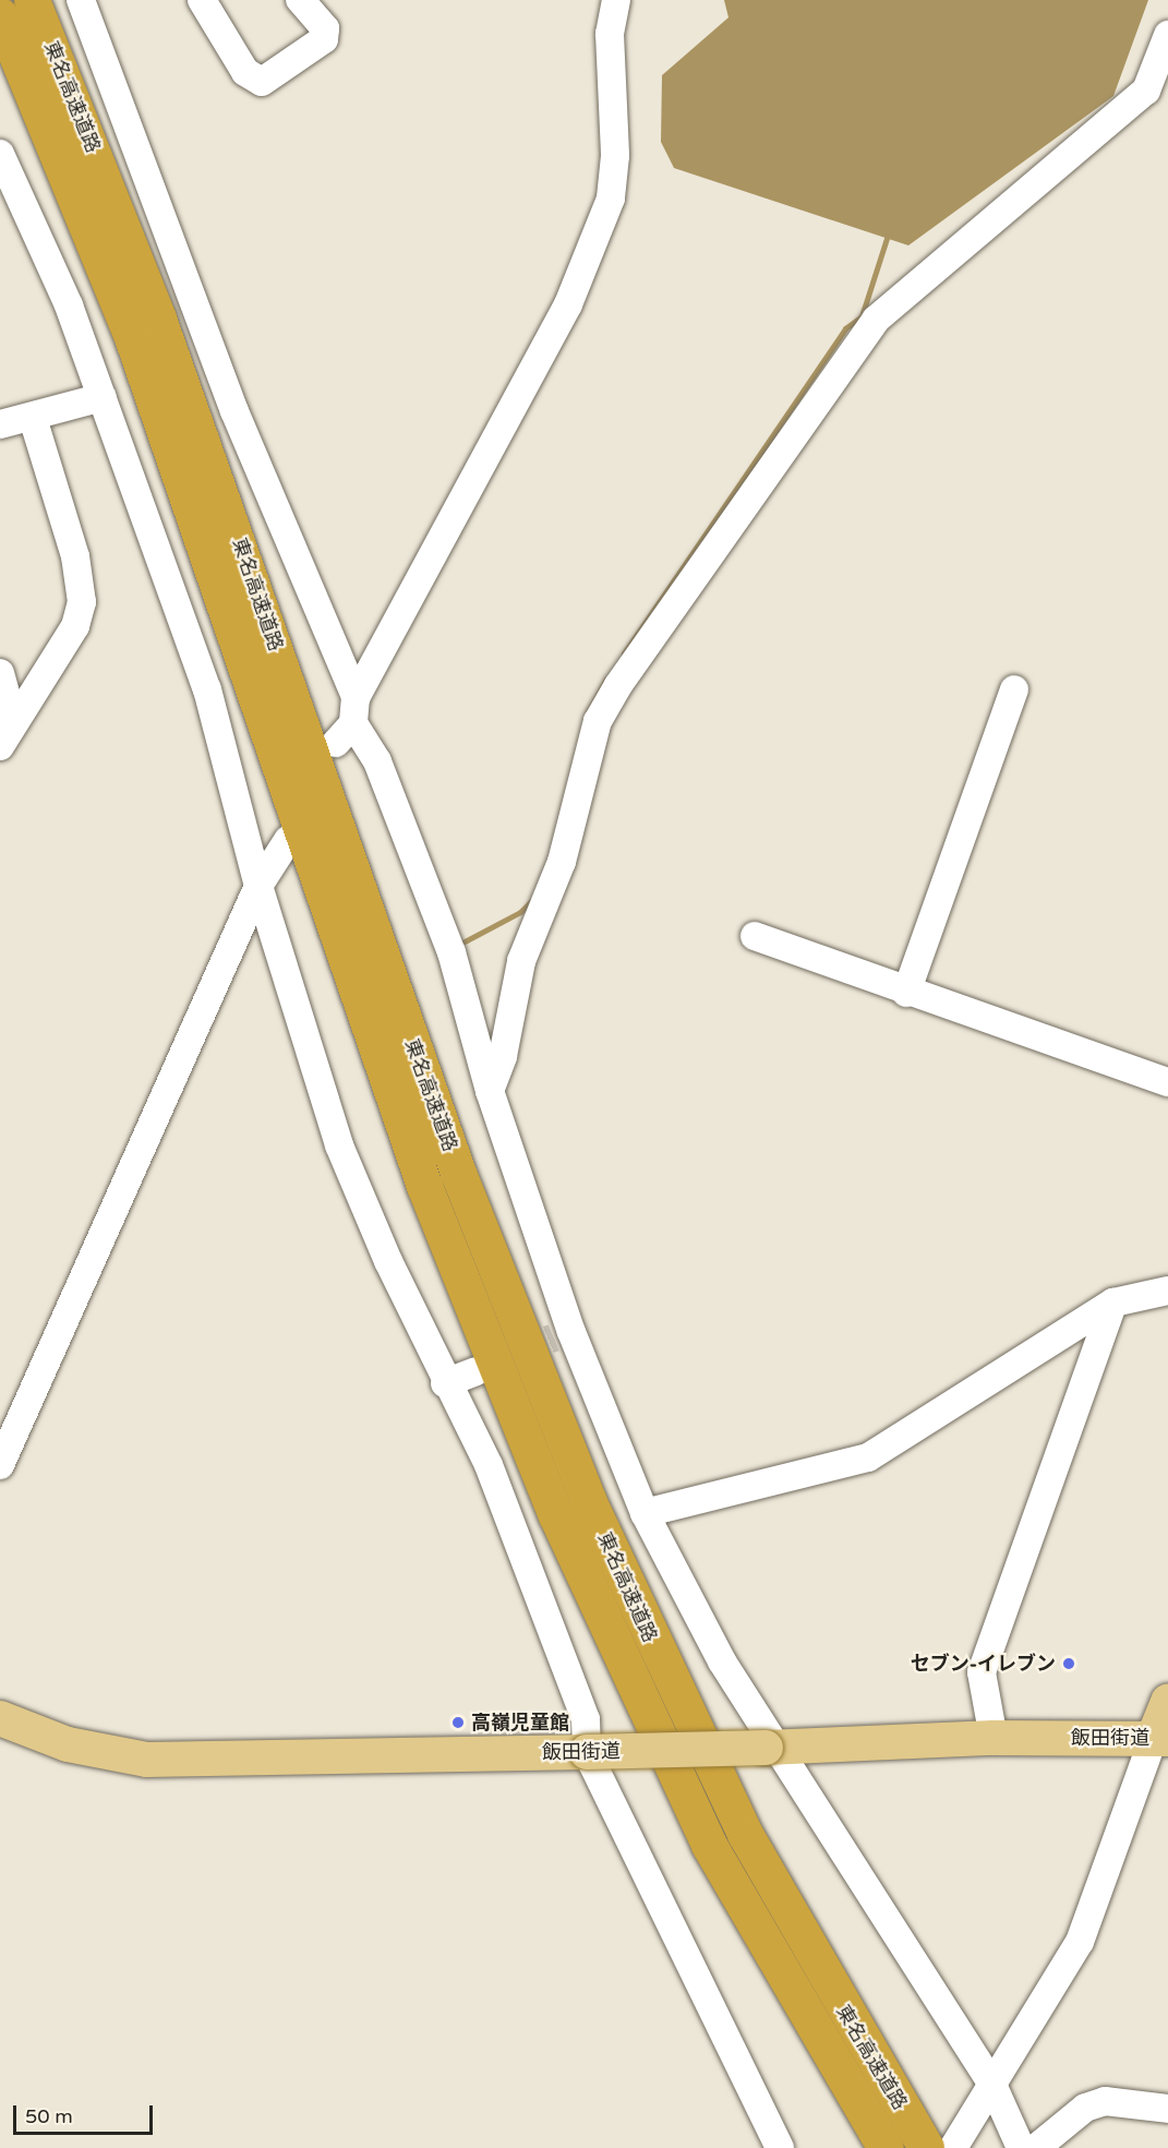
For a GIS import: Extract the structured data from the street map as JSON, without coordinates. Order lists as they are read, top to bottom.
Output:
{
  "streets": {
    "highway": ["東名高速道路"],
    "main road": ["飯田街道"]
  },
  "places": ["セブン-イレブン", "高嶺児童館"],
  "scale_bar": "50 m"
}
